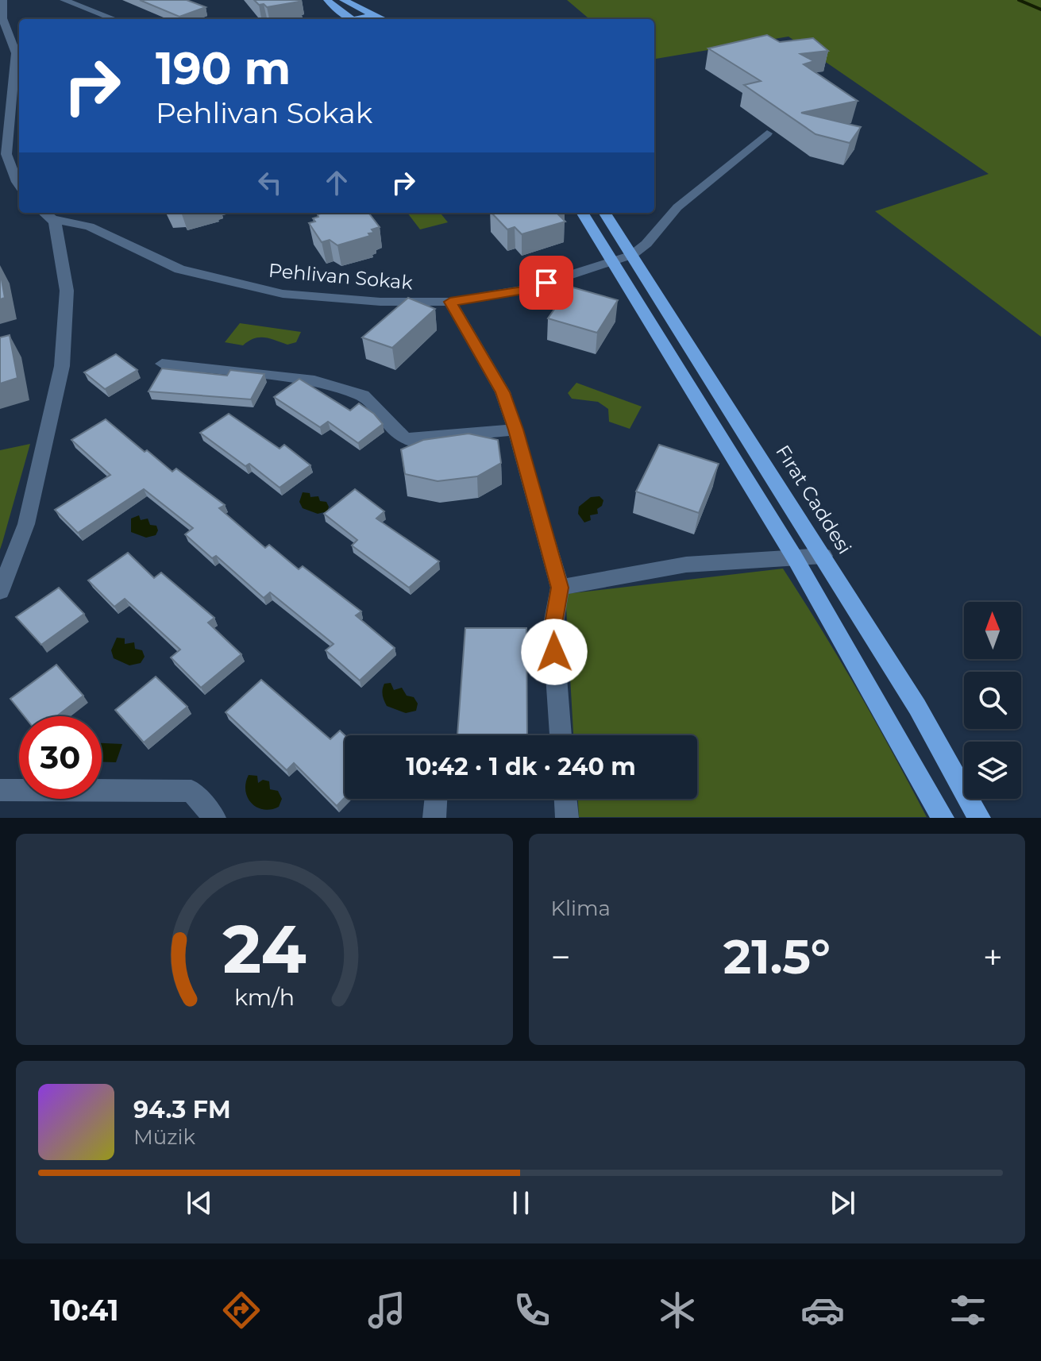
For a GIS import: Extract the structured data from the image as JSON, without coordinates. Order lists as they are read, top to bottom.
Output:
{
  "streets": {
    "main road": ["Fırat Caddesi"],
    "street": ["Pehlivan Sokak"]
  },
  "crossings": [
    ["Pehlivan Sokak", "Fırat Caddesi"]
  ],
  "north": "top",
  "page": {
    "turn": ["190 m", "Pehlivan Sokak"],
    "limit": "30",
    "trip": "10:42 · 1 dk · 240 m",
    "tile": "Klima",
    "heat": ["−", "21.5°", "+"],
    "song": ["94.3 FM", "Müzik"],
    "tabs": "10:41",
    "gauge": ["24", "km/h"]
  }
}
